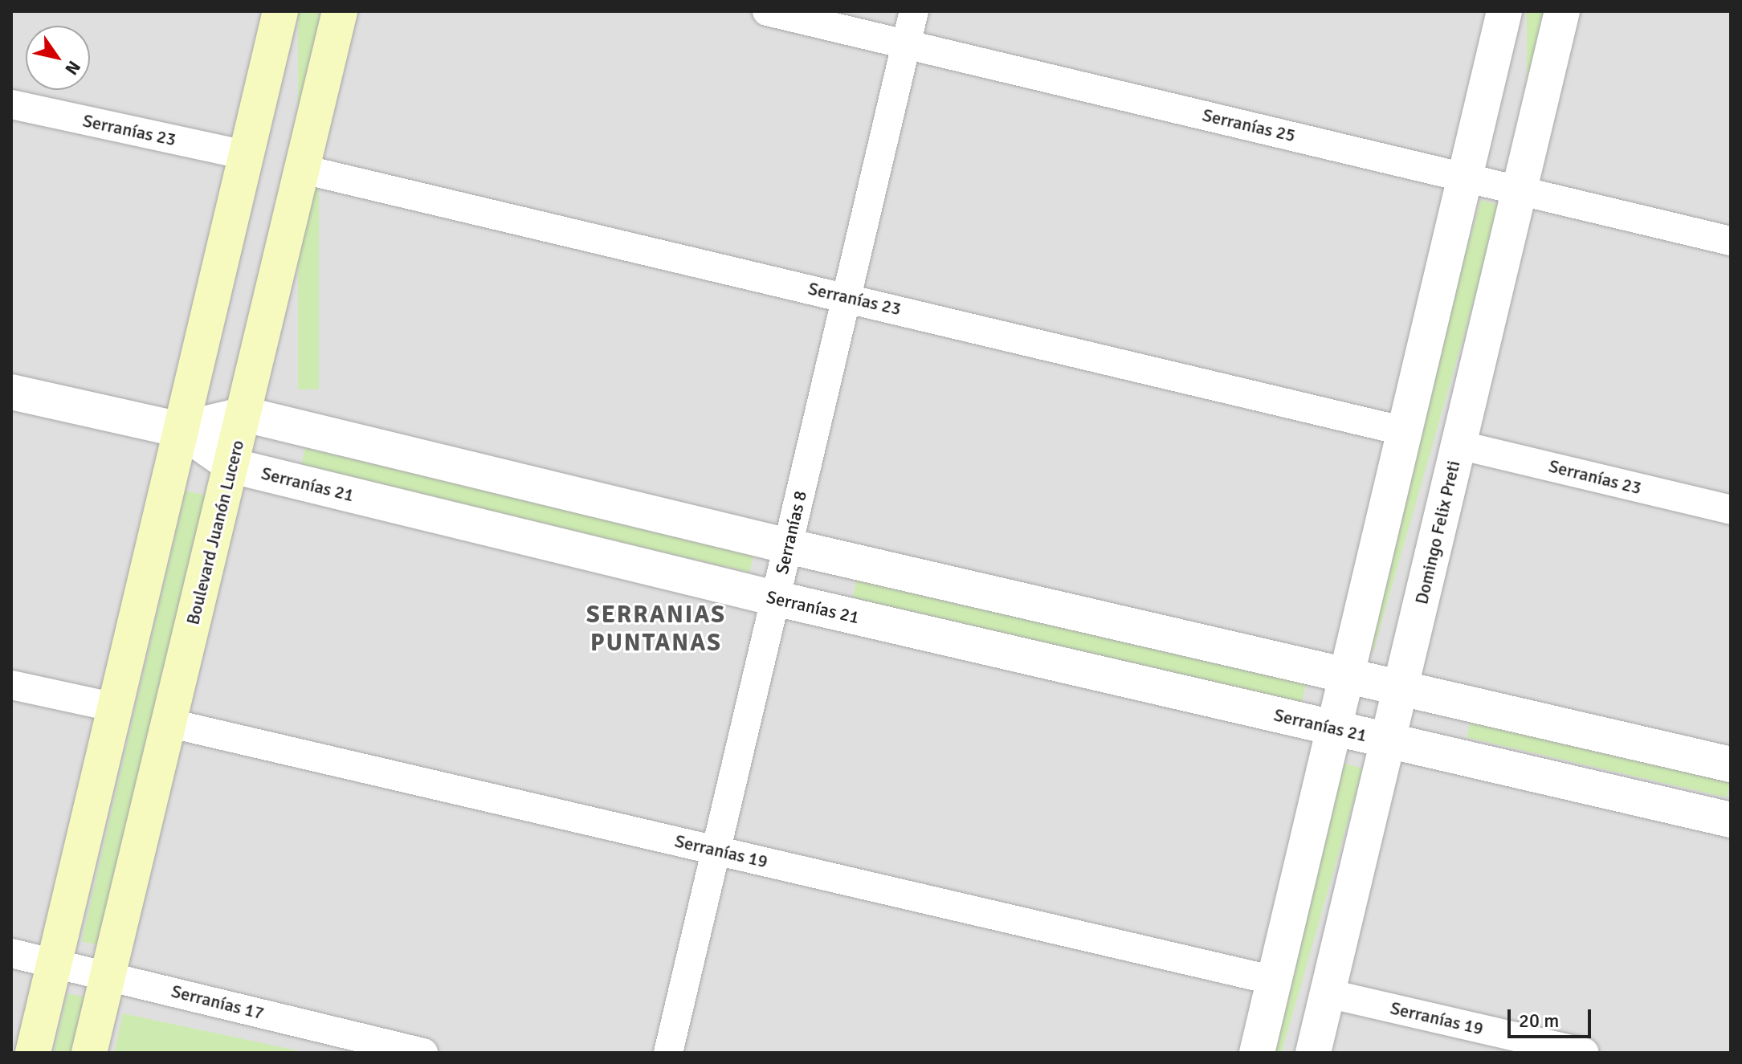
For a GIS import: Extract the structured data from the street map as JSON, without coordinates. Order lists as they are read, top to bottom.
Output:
{
  "streets": {
    "main road": ["Boulevard Juanón Lucero"],
    "street": [
      "Serranías 25",
      "Serranías 23",
      "Serranías 21",
      "Serranías 8",
      "Domingo Felix Preti",
      "Serranías 19",
      "Serranías 17"
    ]
  },
  "crossings": [
    ["Serranías 25", "Serranías 8"],
    ["Serranías 25", "Domingo Felix Preti"],
    ["Serranías 23", "Boulevard Juanón Lucero"],
    ["Serranías 23", "Serranías 8"],
    ["Serranías 23", "Domingo Felix Preti"],
    ["Serranías 21", "Boulevard Juanón Lucero"],
    ["Serranías 21", "Serranías 8"],
    ["Serranías 21", "Domingo Felix Preti"],
    ["Boulevard Juanón Lucero", "Serranías 19"],
    ["Boulevard Juanón Lucero", "Serranías 17"],
    ["Serranías 8", "Serranías 19"],
    ["Domingo Felix Preti", "Serranías 19"]
  ],
  "districts": ["SERRANIAS PUNTANAS"],
  "scale_bar": "20 m",
  "north": "bottom right"
}
